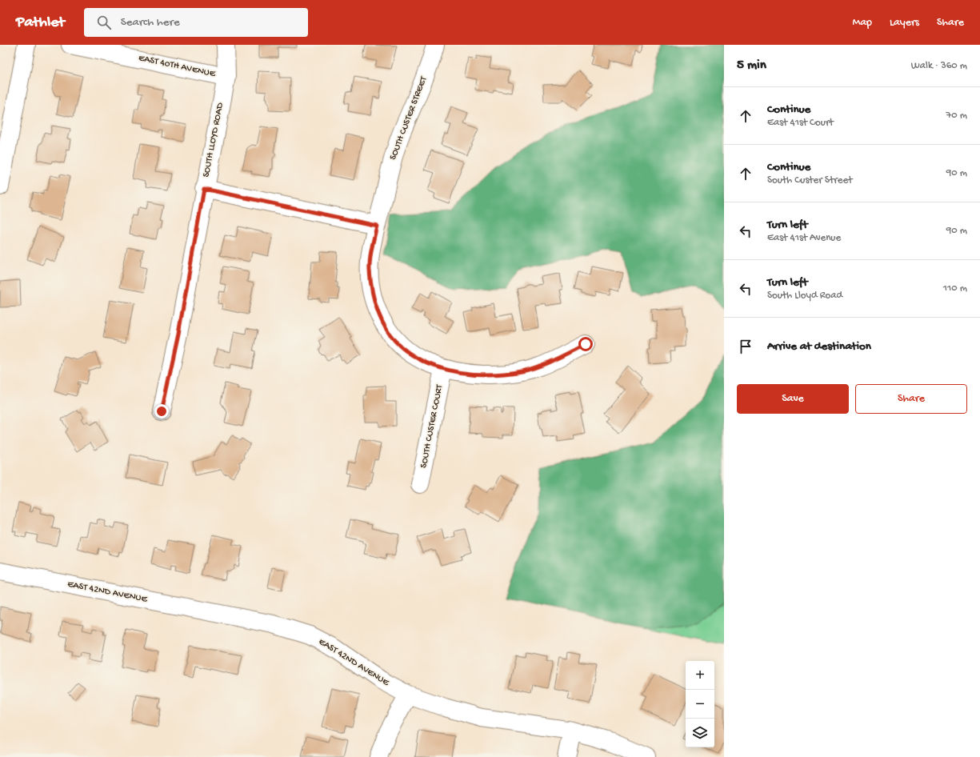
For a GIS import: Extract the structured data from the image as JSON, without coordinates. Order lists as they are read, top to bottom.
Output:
{
  "streets": {
    "street": [
      "EAST 40TH AVENUE",
      "SOUTH CUSTER STREET",
      "SOUTH LLOYD ROAD",
      "SOUTH CUSTER COURT",
      "EAST 42ND AVENUE"
    ]
  },
  "crossings": [
    ["EAST 40TH AVENUE", "SOUTH LLOYD ROAD"],
    ["SOUTH CUSTER STREET", "SOUTH CUSTER COURT"]
  ],
  "page": {
    "header": "Pathlet",
    "search": "Search here",
    "nav": ["Map", "Layers", "Share"],
    "heading": ["5 min", "Walk · 360 m"],
    "list": [
      ["Continue", "East 41st Court", "70 m"],
      ["Continue", "South Custer Street", "90 m"],
      ["Turn left", "East 41st Avenue", "90 m"],
      ["Turn left", "South Lloyd Road", "110 m"],
      "Arrive at destination"
    ],
    "buttons": ["Save", "Share"],
    "map_buttons": ["+", "−"]
  }
}
